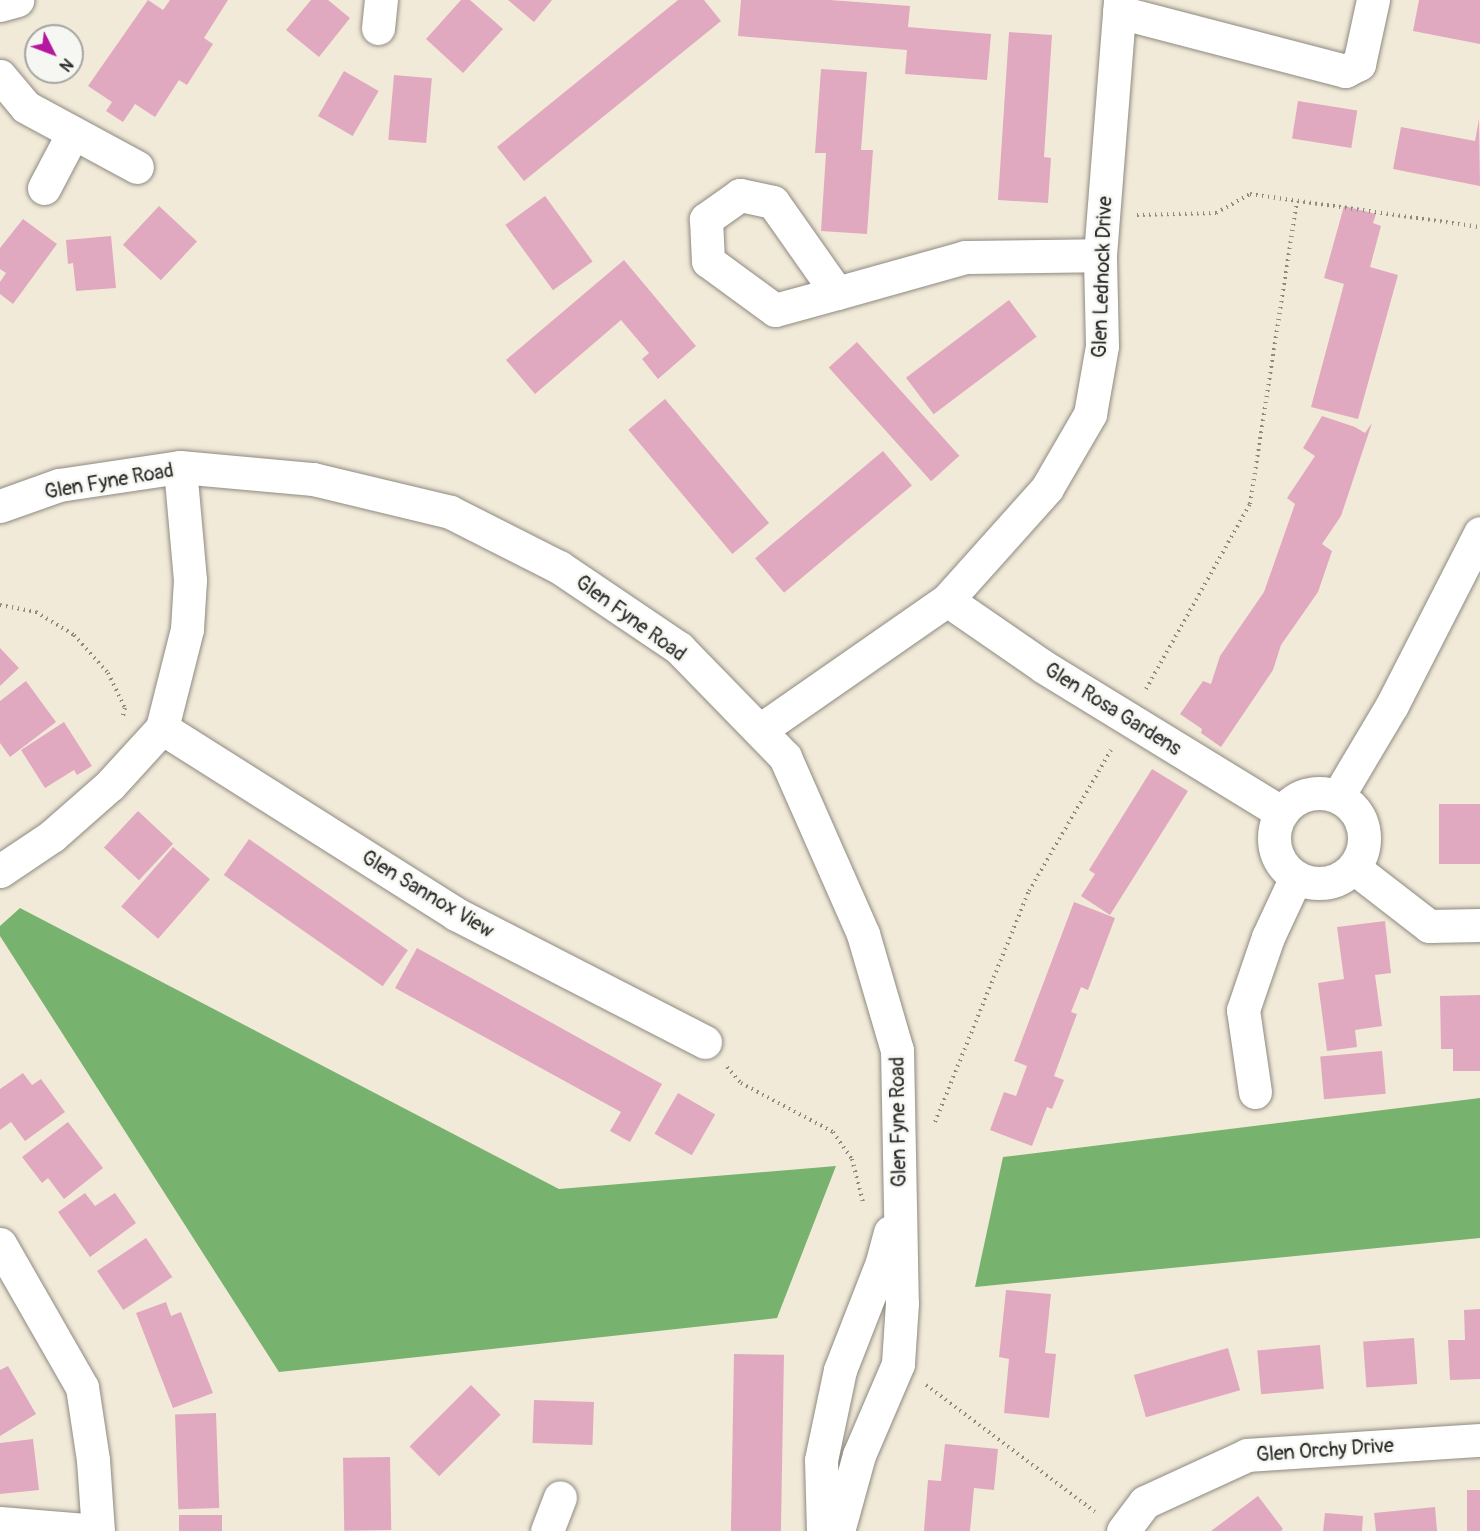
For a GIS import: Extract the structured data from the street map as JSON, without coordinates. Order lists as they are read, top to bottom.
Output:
{
  "streets": {
    "street": [
      "Glen Lednock Drive",
      "Glen Fyne Road",
      "Glen Rosa Gardens",
      "Glen Sannox View",
      "Glen Orchy Drive"
    ]
  },
  "crossings": [
    ["Glen Lednock Drive", "Glen Fyne Road"],
    ["Glen Lednock Drive", "Glen Rosa Gardens"]
  ],
  "north": "bottom right"
}
